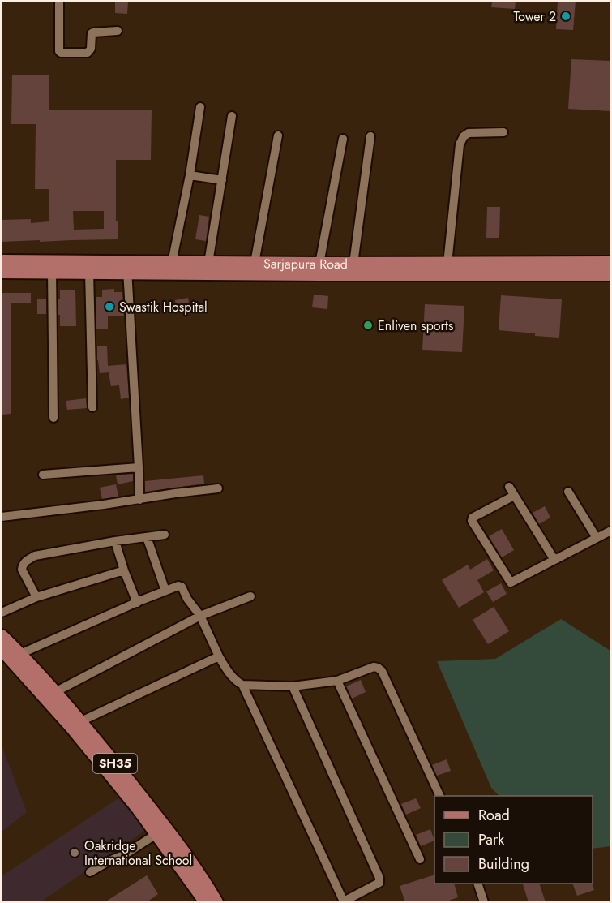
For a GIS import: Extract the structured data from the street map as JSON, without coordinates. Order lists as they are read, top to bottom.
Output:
{
  "streets": {
    "main road": ["Sarjapura Road", "SH35"]
  },
  "places": [
    "Tower 2",
    "Swastik Hospital",
    "Enliven sports",
    "Oakridge International School"
  ],
  "legend": ["Road", "Park", "Building"]
}
